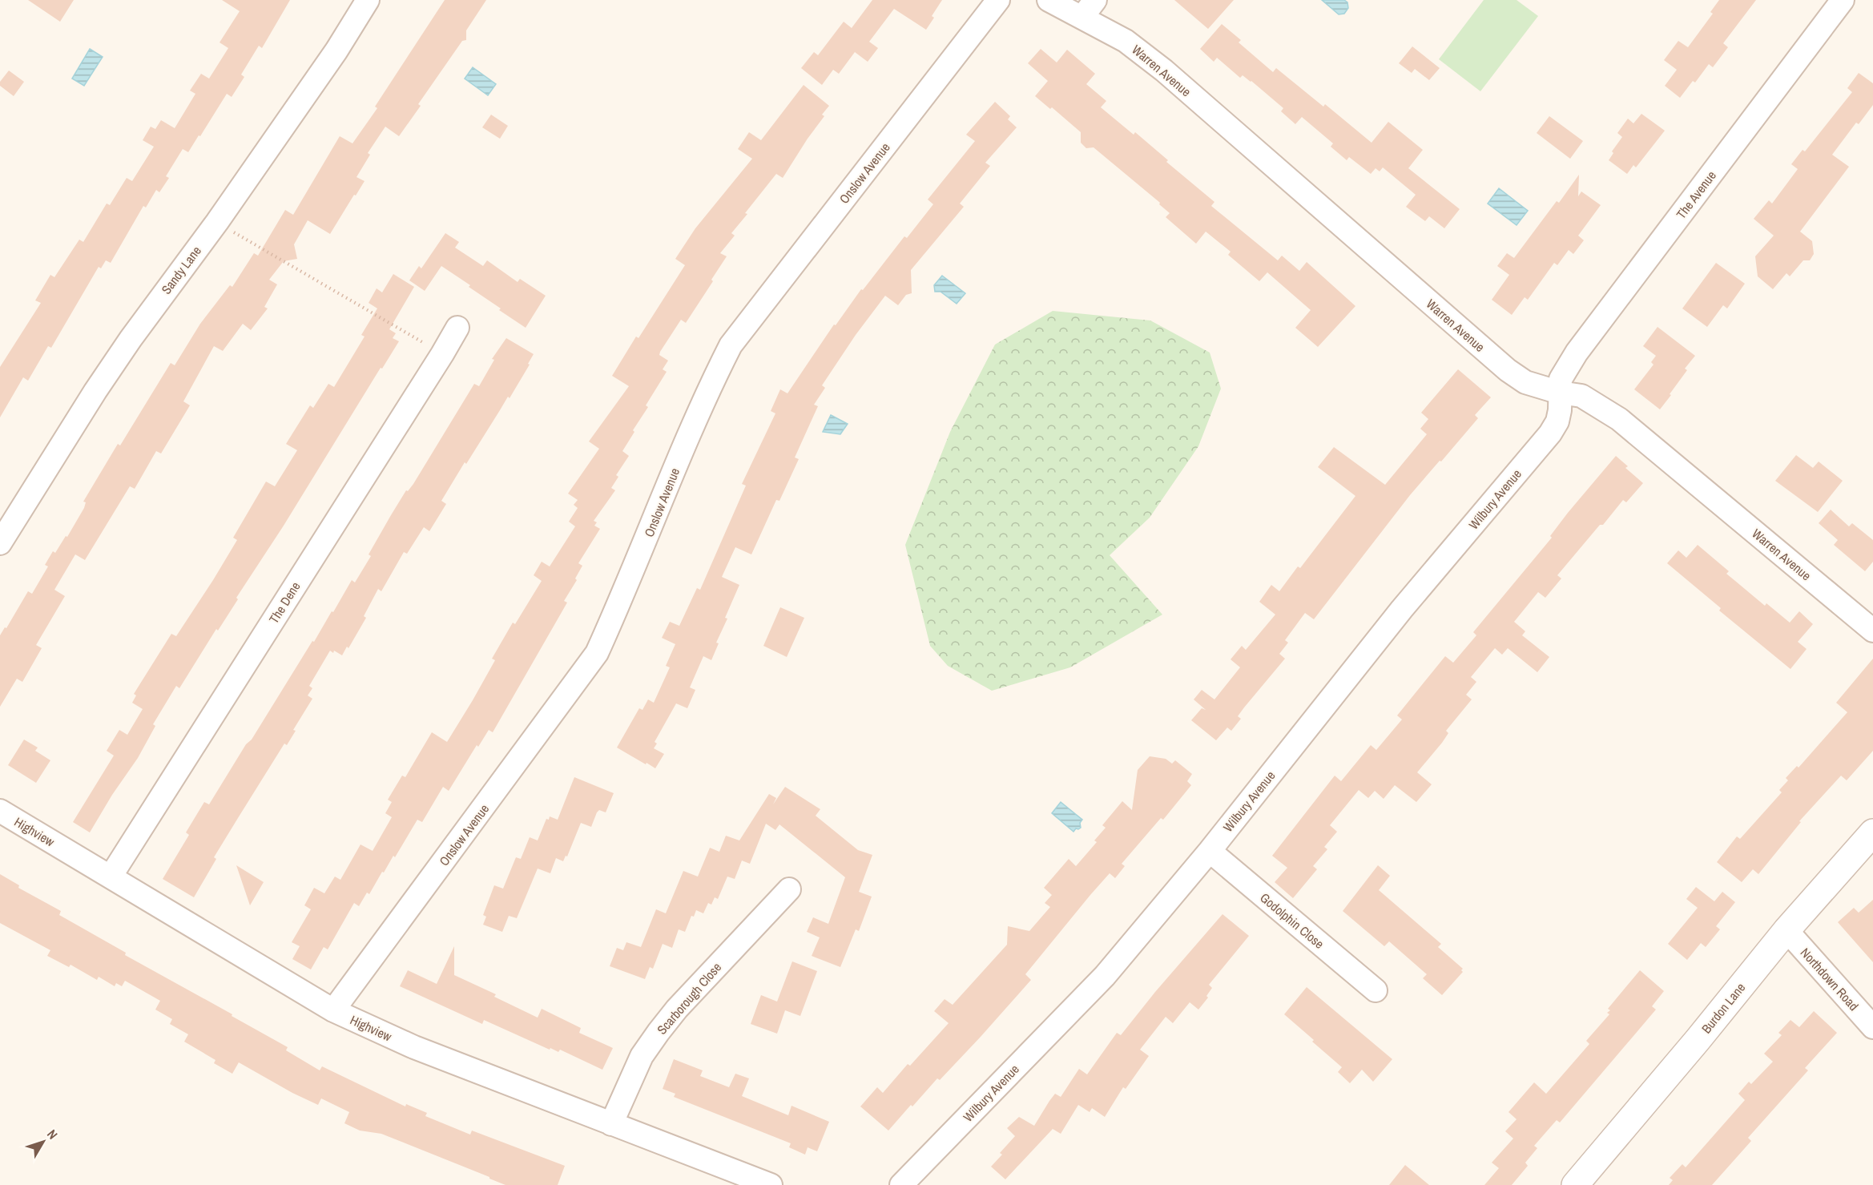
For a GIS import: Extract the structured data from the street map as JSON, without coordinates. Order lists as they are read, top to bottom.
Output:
{
  "streets": {
    "street": [
      "Warren Avenue",
      "Onslow Avenue",
      "The Avenue",
      "Sandy Lane",
      "Wilbury Avenue",
      "The Dene",
      "Highview",
      "Godolphin Close",
      "Northdown Road",
      "Scarborough Close",
      "Burdon Lane"
    ]
  },
  "crossings": [
    ["Warren Avenue", "The Avenue"],
    ["Warren Avenue", "Wilbury Avenue"],
    ["Onslow Avenue", "Highview"],
    ["The Avenue", "Wilbury Avenue"],
    ["Wilbury Avenue", "Godolphin Close"],
    ["The Dene", "Highview"],
    ["Highview", "Scarborough Close"],
    ["Northdown Road", "Burdon Lane"]
  ],
  "north": "top right"
}
